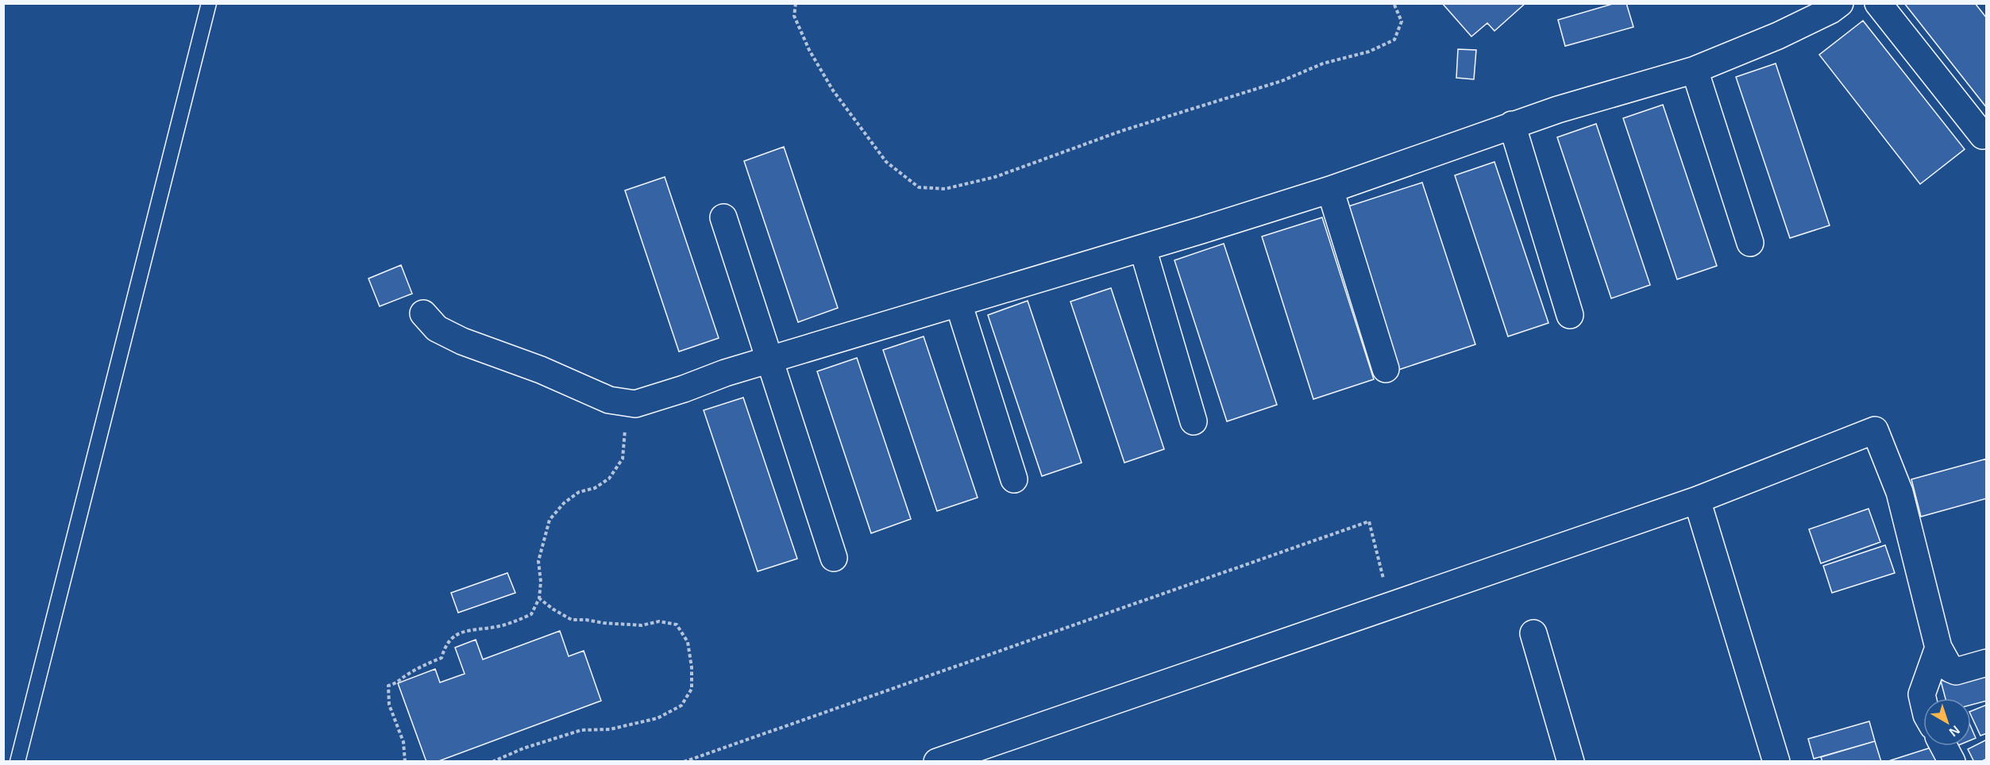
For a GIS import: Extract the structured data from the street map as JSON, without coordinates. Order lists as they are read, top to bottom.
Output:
{
  "north": "bottom right"
}
